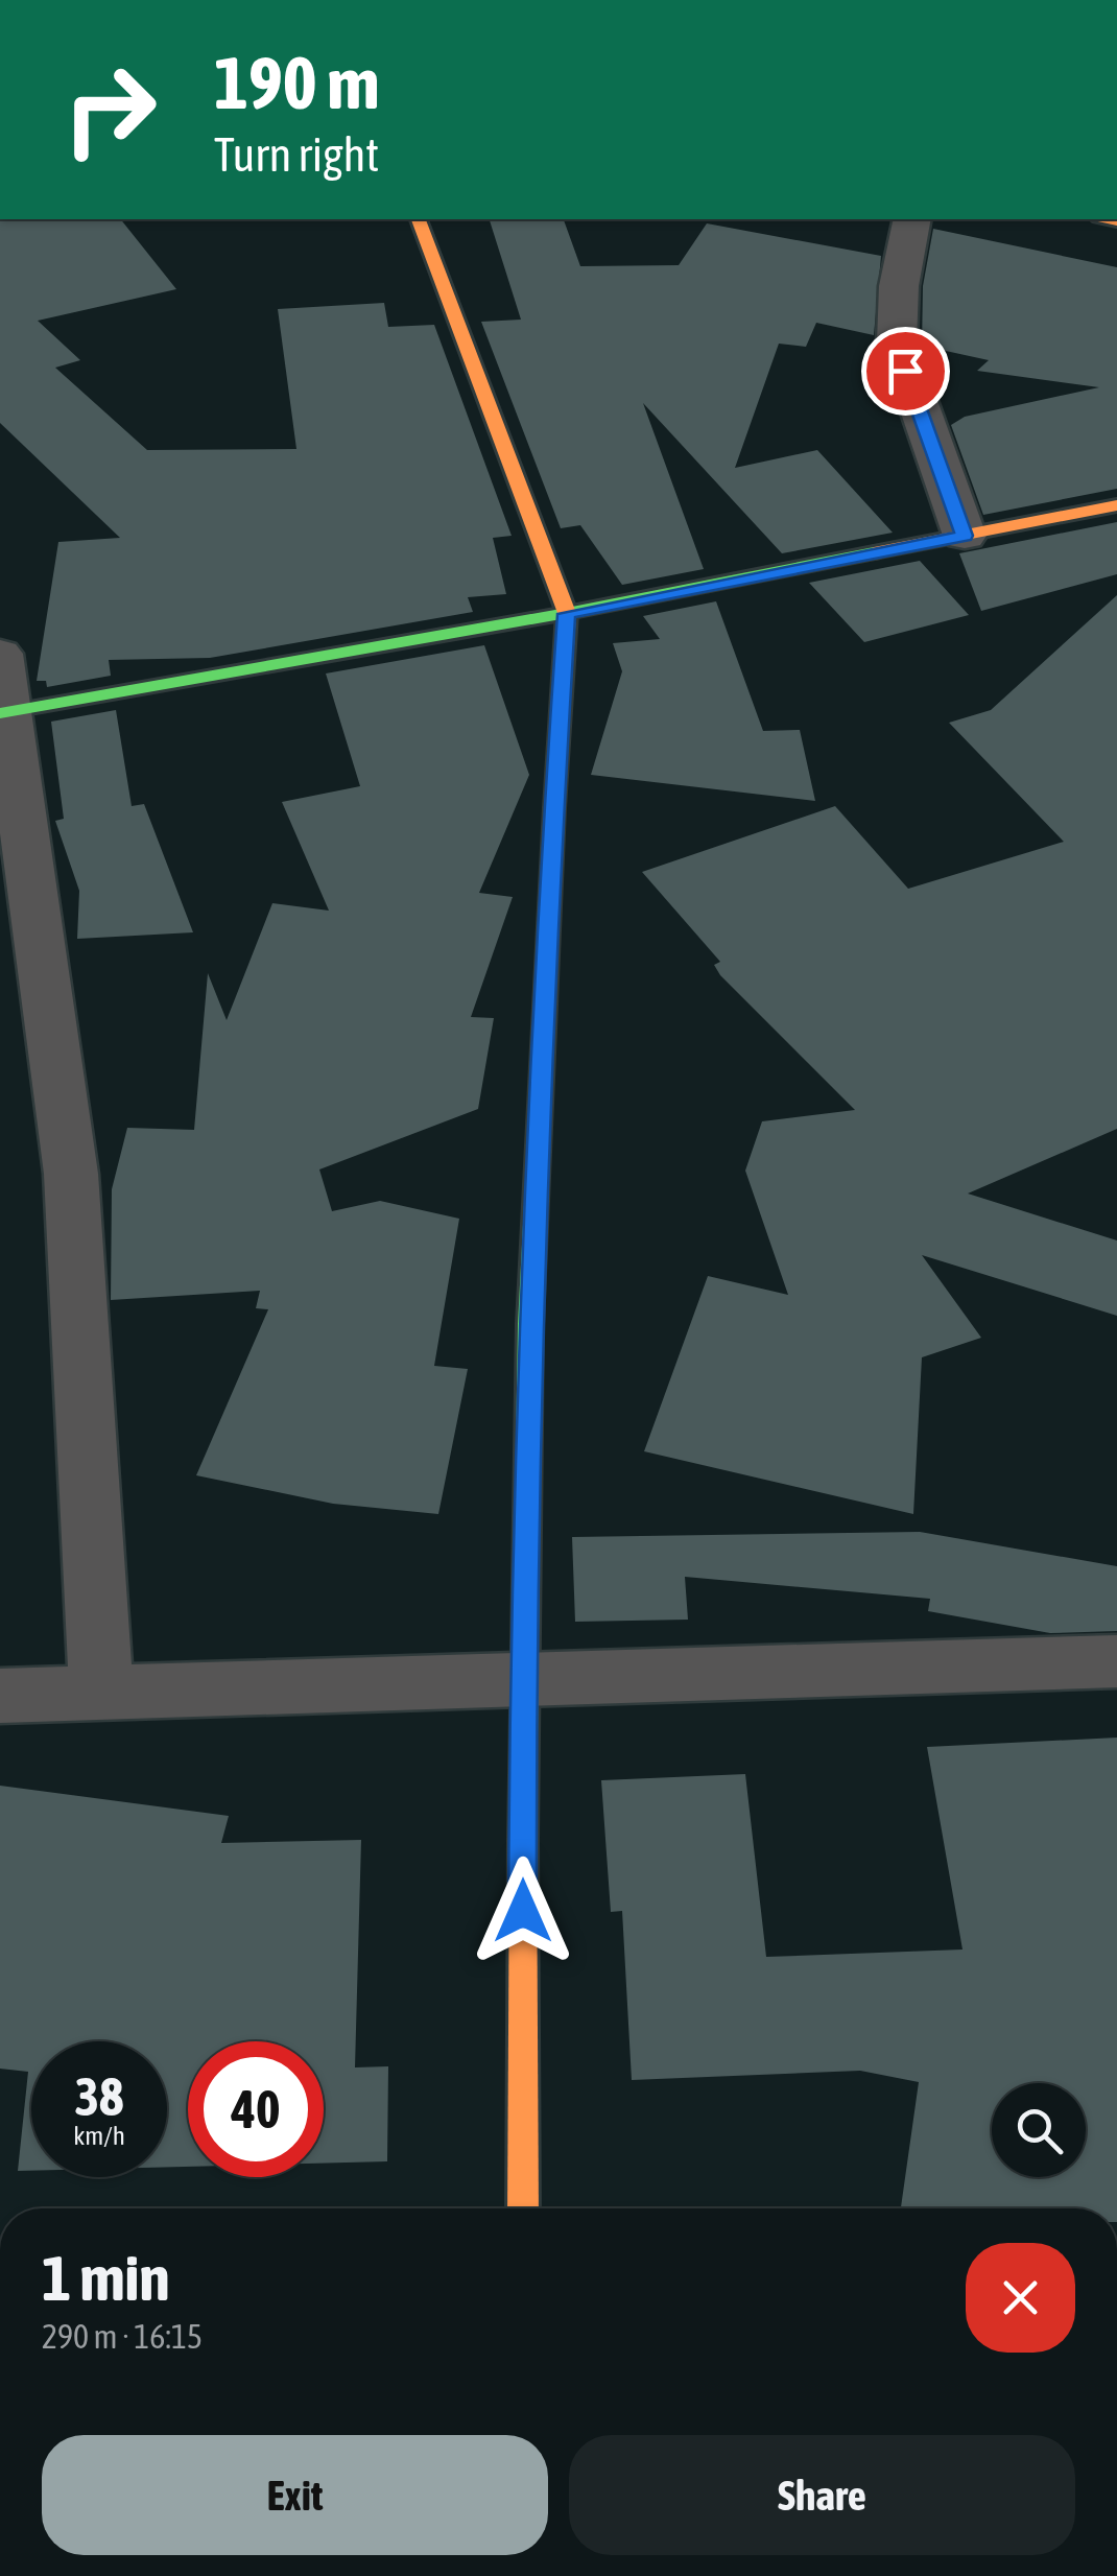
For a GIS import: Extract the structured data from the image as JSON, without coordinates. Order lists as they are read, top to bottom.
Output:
{
  "page": {
    "turn": ["190 m", "Turn right"],
    "speed": "38 km/h",
    "limit": "40",
    "heading": ["1 min", "290 m · 16:15"],
    "buttons": ["Exit", "Share"]
  }
}
